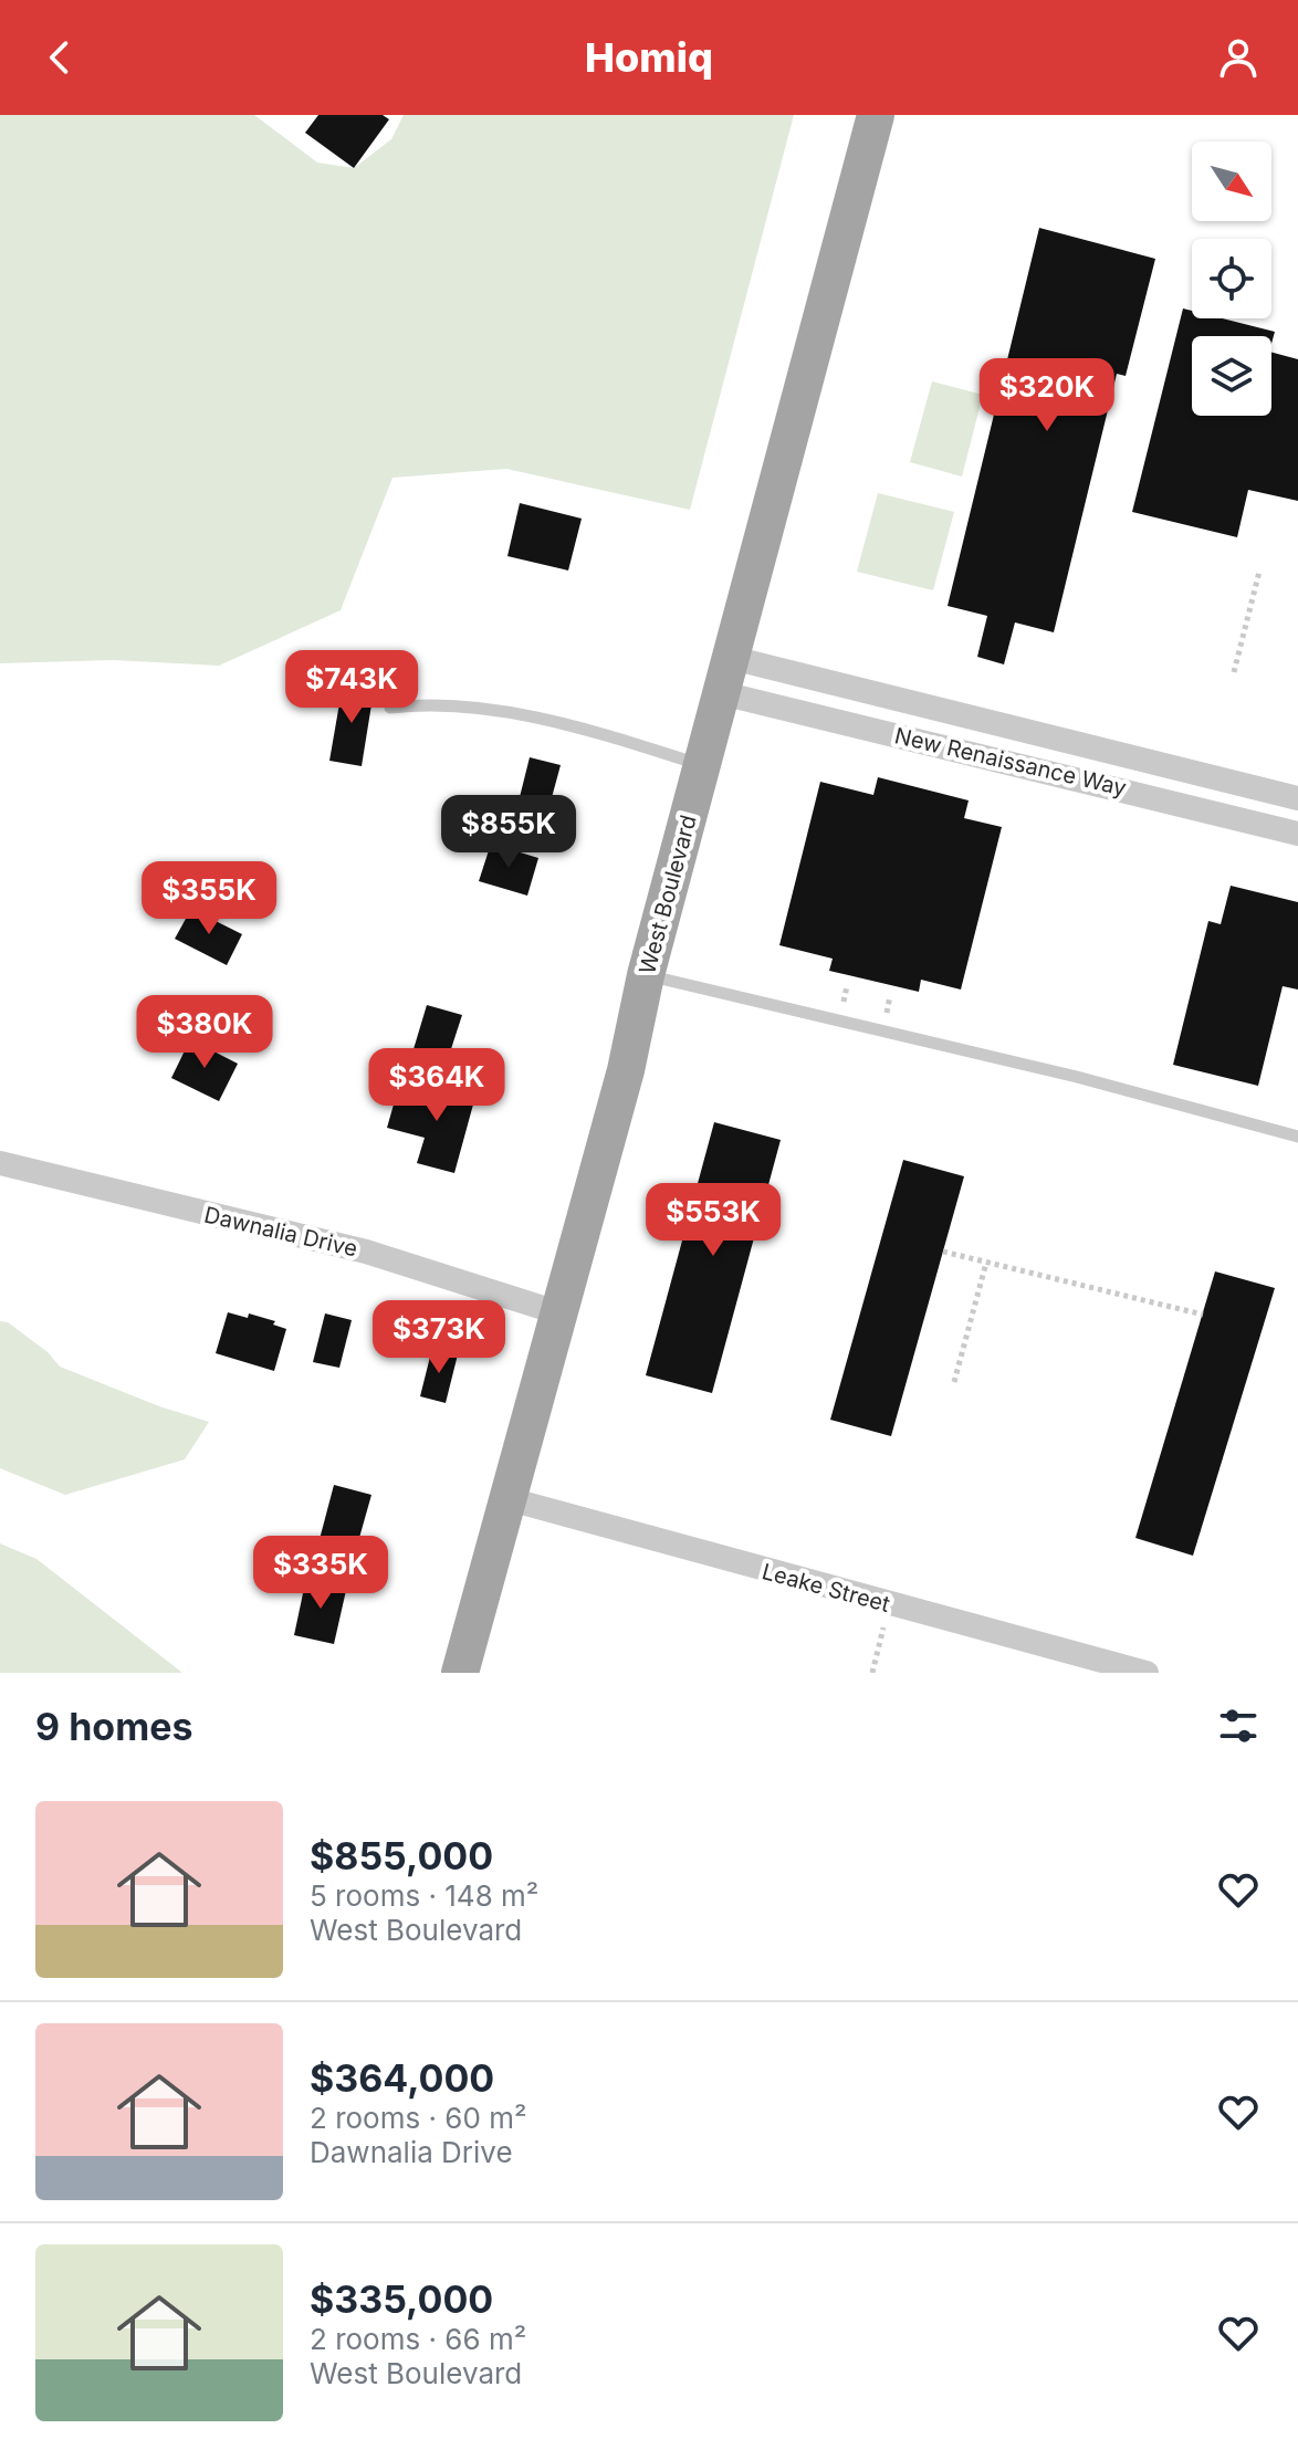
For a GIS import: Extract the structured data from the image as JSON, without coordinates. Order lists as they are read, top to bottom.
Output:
{
  "streets": {
    "main road": ["West Boulevard"],
    "street": ["New Renaissance Way", "Dawnalia Drive", "Leake Street"]
  },
  "crossings": [
    ["New Renaissance Way", "West Boulevard"],
    ["West Boulevard", "Dawnalia Drive"],
    ["West Boulevard", "Leake Street"]
  ],
  "north": "bottom right",
  "page": {
    "header": "Homiq",
    "price": [
      "$320K",
      "$743K",
      "$855K",
      "$355K",
      "$380K",
      "$364K",
      "$553K",
      "$373K",
      "$335K"
    ],
    "heading": "9 homes",
    "list": [
      {
        "name": "$855,000",
        "note": "5 rooms · 148 m² · West Boulevard"
      },
      {
        "name": "$364,000",
        "note": "2 rooms · 60 m² · Dawnalia Drive"
      },
      {
        "name": "$335,000",
        "note": "2 rooms · 66 m² · West Boulevard"
      }
    ]
  }
}
